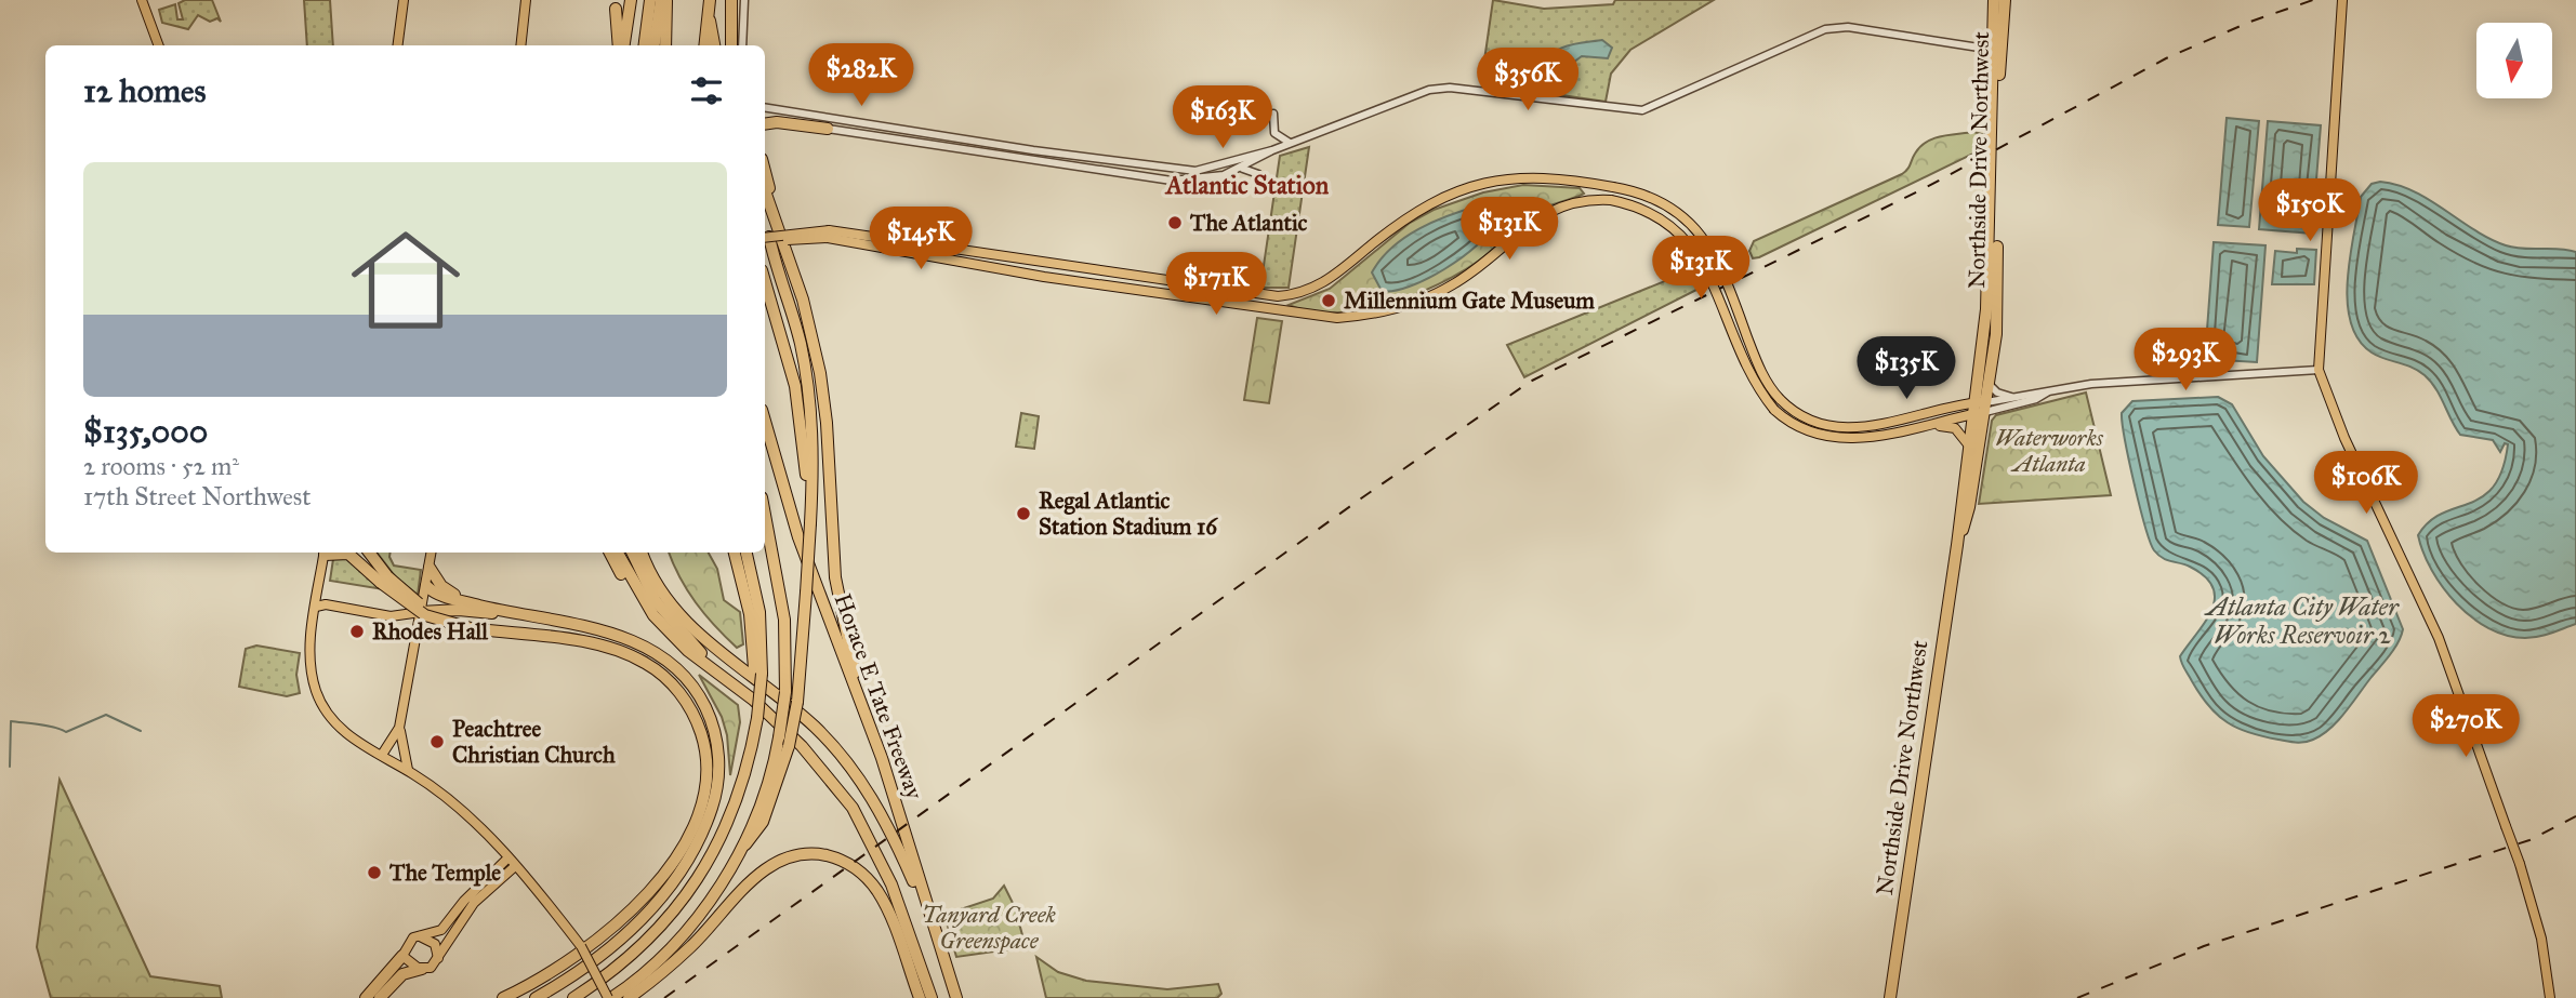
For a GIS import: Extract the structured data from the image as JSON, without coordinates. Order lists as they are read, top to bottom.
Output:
{
  "streets": {
    "highway": ["Northside Drive Northwest", "Horace E Tate Freeway"]
  },
  "districts": ["Atlantic Station"],
  "water": ["Atlanta City Water Works Reservoir 2"],
  "parks": ["Waterworks Atlanta", "Tanyard Creek Greenspace"],
  "places": [
    "The Atlantic",
    "Millennium Gate Museum",
    "Regal Atlantic Station Stadium 16",
    "Rhodes Hall",
    "Peachtree Christian Church",
    "The Temple"
  ],
  "north": "bottom",
  "page": {
    "price": [
      "$282K",
      "$356K",
      "$163K",
      "$150K",
      "$131K",
      "$145K",
      "$131K",
      "$171K",
      "$293K",
      "$135K",
      "$106K",
      "$270K"
    ],
    "heading": "12 homes",
    "list": [
      {
        "name": "$135,000",
        "note": "2 rooms · 52 m² · 17th Street Northwest"
      }
    ]
  }
}
